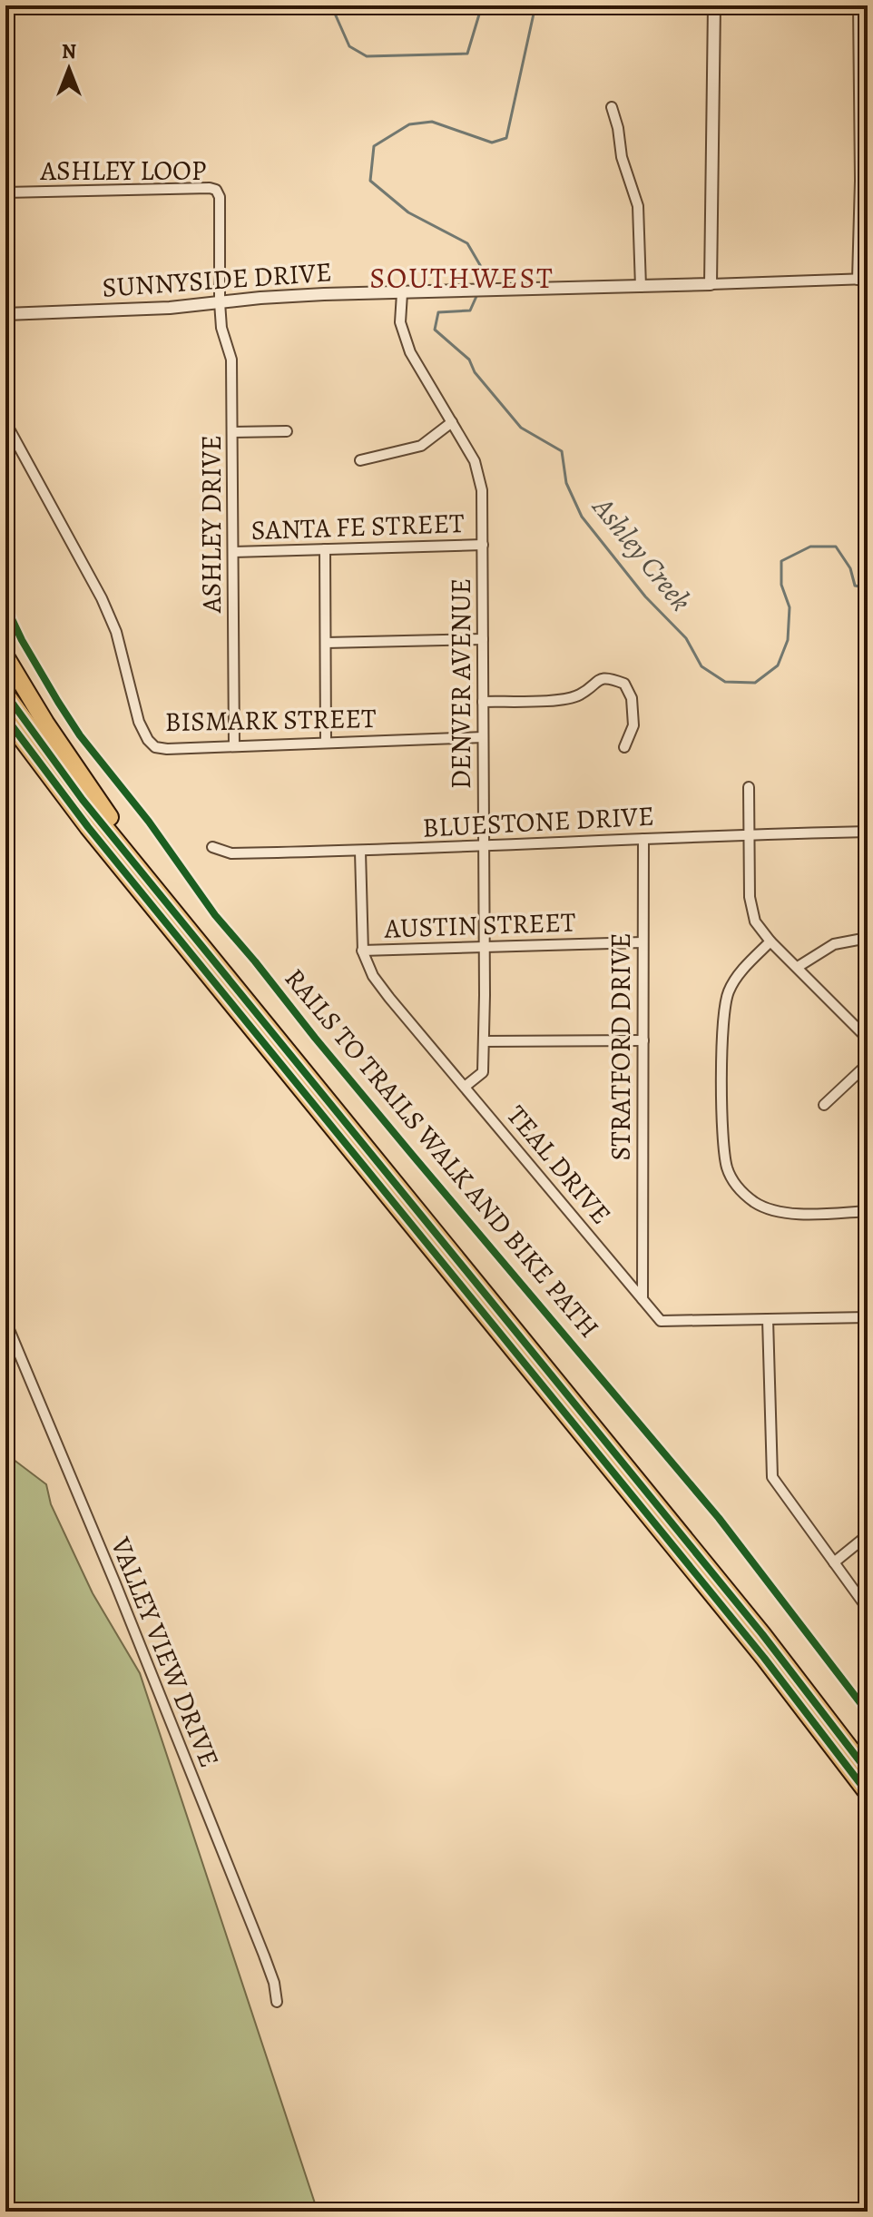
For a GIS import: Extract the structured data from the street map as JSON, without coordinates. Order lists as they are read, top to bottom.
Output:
{
  "streets": {
    "street": [
      "ASHLEY LOOP",
      "SUNNYSIDE DRIVE",
      "ASHLEY DRIVE",
      "SANTA FE STREET",
      "DENVER AVENUE",
      "BISMARK STREET",
      "BLUESTONE DRIVE",
      "AUSTIN STREET",
      "STRATFORD DRIVE",
      "TEAL DRIVE",
      "VALLEY VIEW DRIVE"
    ],
    "cycle path": ["RAILS TO TRAILS WALK AND BIKE PATH"]
  },
  "crossings": [
    ["ASHLEY LOOP", "SUNNYSIDE DRIVE"],
    ["ASHLEY LOOP", "ASHLEY DRIVE"],
    ["SUNNYSIDE DRIVE", "ASHLEY DRIVE"],
    ["SUNNYSIDE DRIVE", "DENVER AVENUE"],
    ["ASHLEY DRIVE", "SANTA FE STREET"],
    ["ASHLEY DRIVE", "BISMARK STREET"],
    ["SANTA FE STREET", "DENVER AVENUE"],
    ["DENVER AVENUE", "BISMARK STREET"],
    ["DENVER AVENUE", "BLUESTONE DRIVE"],
    ["DENVER AVENUE", "AUSTIN STREET"],
    ["DENVER AVENUE", "TEAL DRIVE"],
    ["BLUESTONE DRIVE", "STRATFORD DRIVE"],
    ["BLUESTONE DRIVE", "TEAL DRIVE"],
    ["AUSTIN STREET", "STRATFORD DRIVE"],
    ["AUSTIN STREET", "TEAL DRIVE"],
    ["STRATFORD DRIVE", "TEAL DRIVE"]
  ],
  "districts": ["SOUTHWEST"],
  "water": ["Ashley Creek"],
  "north": "top"
}
